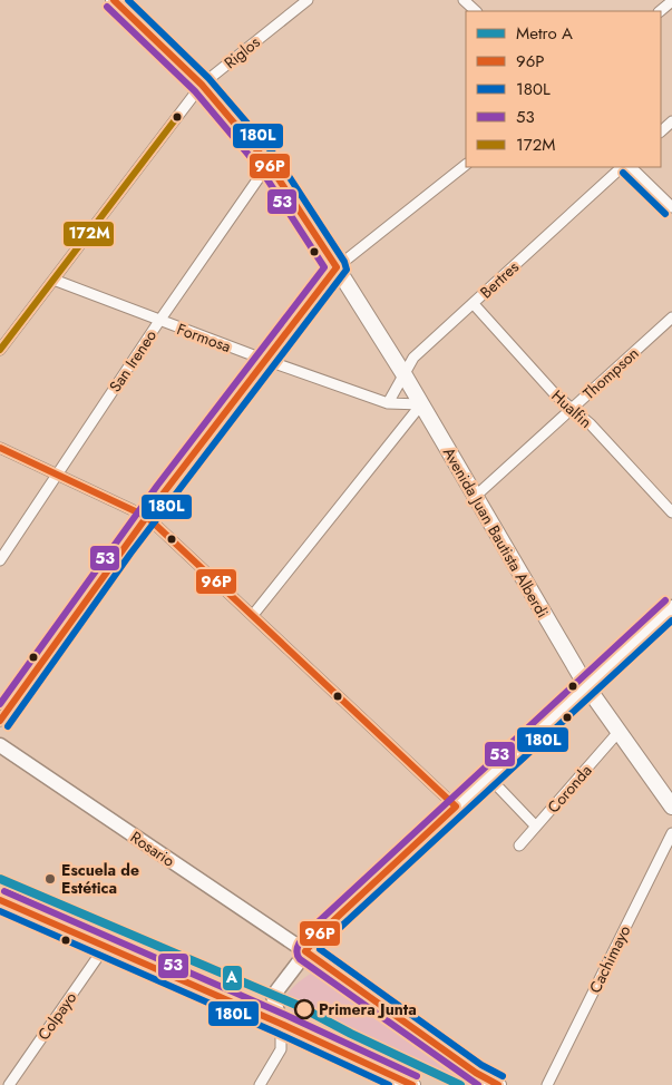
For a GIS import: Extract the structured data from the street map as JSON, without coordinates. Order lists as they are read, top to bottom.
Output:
{
  "streets": {
    "main road": ["Avenida Juan Bautista Alberdi"],
    "street": [
      "Riglos",
      "Bertres",
      "Formosa",
      "San Ireneo",
      "Thompson",
      "Hualfin",
      "Coronda",
      "Rosario",
      "Cachimayo",
      "Colpayo"
    ]
  },
  "crossings": [
    ["Riglos", "Formosa"],
    ["Riglos", "Avenida Juan Bautista Alberdi"],
    ["Bertres", "Formosa"],
    ["Bertres", "Hualfin"],
    ["Bertres", "Avenida Juan Bautista Alberdi"],
    ["Formosa", "San Ireneo"],
    ["Formosa", "Avenida Juan Bautista Alberdi"],
    ["San Ireneo", "Avenida Juan Bautista Alberdi"],
    ["Thompson", "Hualfin"],
    ["Thompson", "Avenida Juan Bautista Alberdi"],
    ["Avenida Juan Bautista Alberdi", "Coronda"]
  ],
  "places": ["Escuela de Estética", "Primera Junta"],
  "lines": [
    "transit line 96P",
    "transit line 180L",
    "transit line 53",
    "transit line 172M",
    "metro line A"
  ],
  "legend": [
    "Metro A",
    "96P",
    "180L",
    "53",
    "172M"
  ]
}
